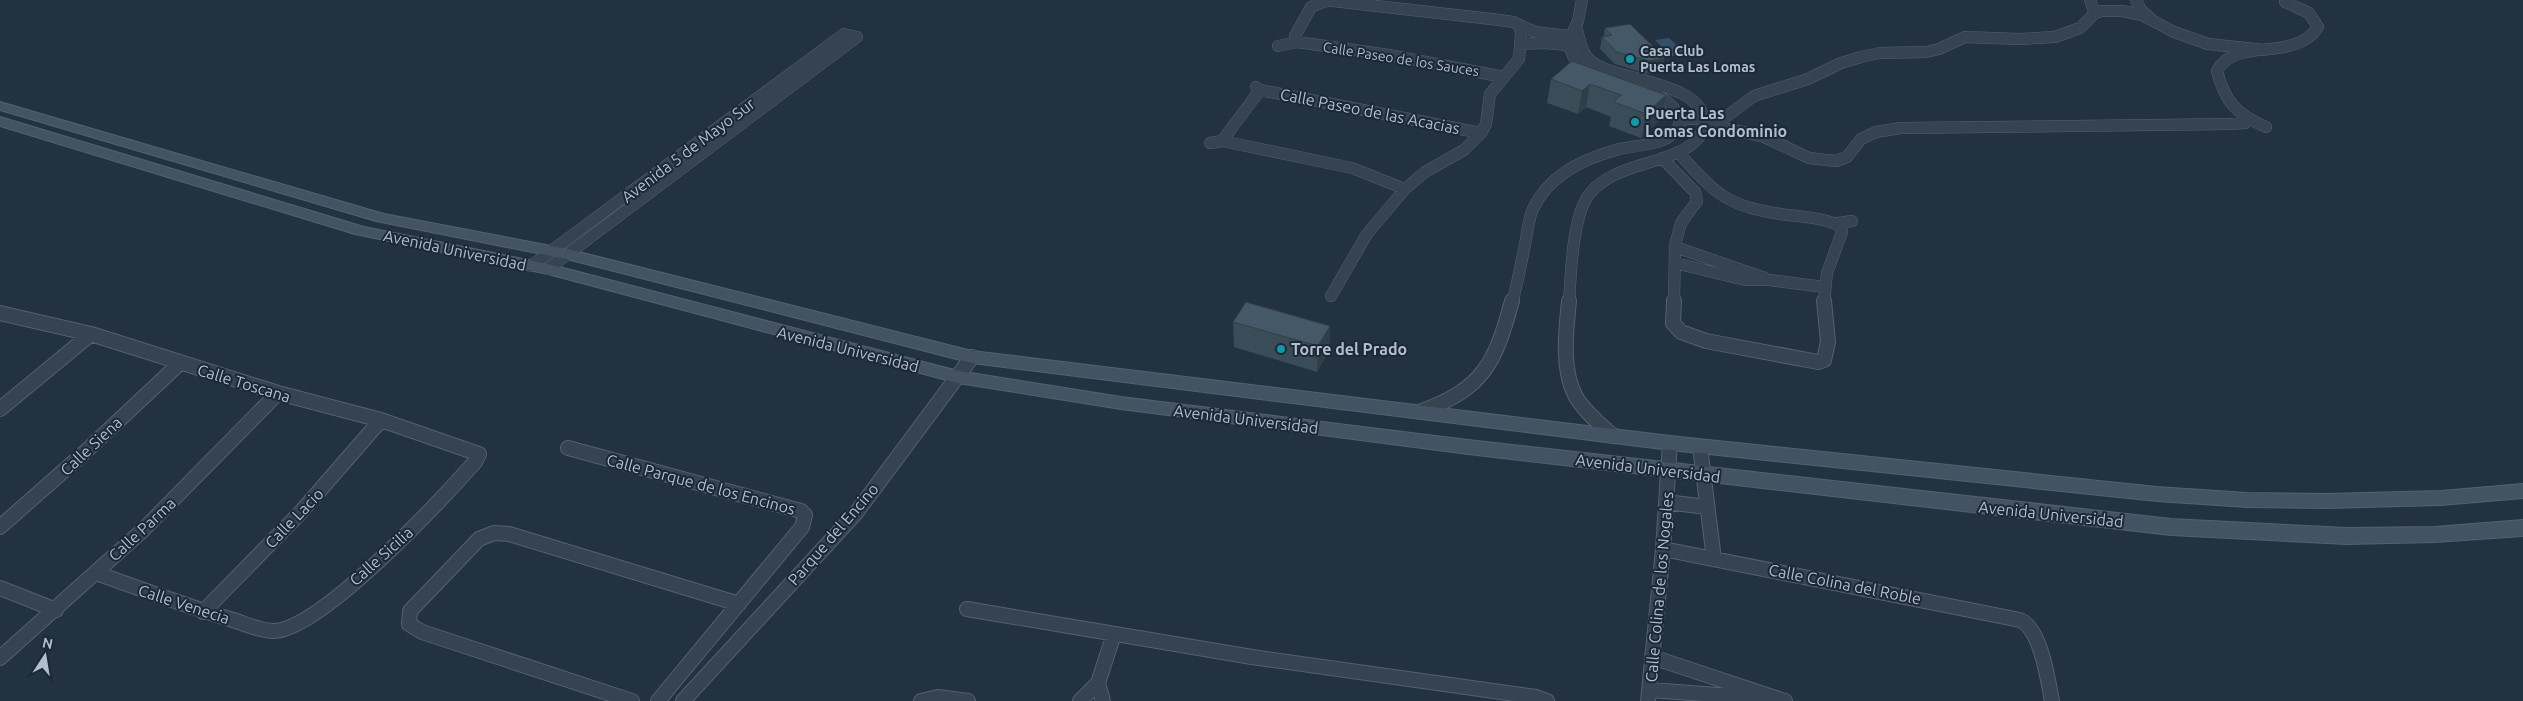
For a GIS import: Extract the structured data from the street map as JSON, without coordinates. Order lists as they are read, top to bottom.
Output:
{
  "streets": {
    "main road": ["Avenida Universidad"],
    "street": [
      "Calle Paseo de los Sauces",
      "Calle Paseo de las Acacias",
      "Avenida 5 de Mayo Sur",
      "Calle Toscana",
      "Calle Siena",
      "Calle Parque de los Encinos",
      "Calle Lacio",
      "Calle Parma",
      "Parque del Encino",
      "Calle Sicilia",
      "Calle Colina del Roble",
      "Calle Colina de los Nogales",
      "Calle Venecia"
    ]
  },
  "crossings": [
    ["Avenida 5 de Mayo Sur", "Avenida Universidad"],
    ["Avenida Universidad", "Parque del Encino"],
    ["Avenida Universidad", "Calle Colina de los Nogales"],
    ["Calle Toscana", "Calle Siena"],
    ["Calle Toscana", "Calle Lacio"],
    ["Calle Toscana", "Calle Parma"],
    ["Calle Toscana", "Calle Sicilia"],
    ["Calle Lacio", "Calle Venecia"],
    ["Calle Parma", "Calle Venecia"],
    ["Calle Sicilia", "Calle Venecia"],
    ["Calle Colina del Roble", "Calle Colina de los Nogales"]
  ],
  "places": ["Casa Club Puerta Las Lomas", "Puerta Las Lomas Condominio", "Torre del Prado"],
  "north": "top"
}
